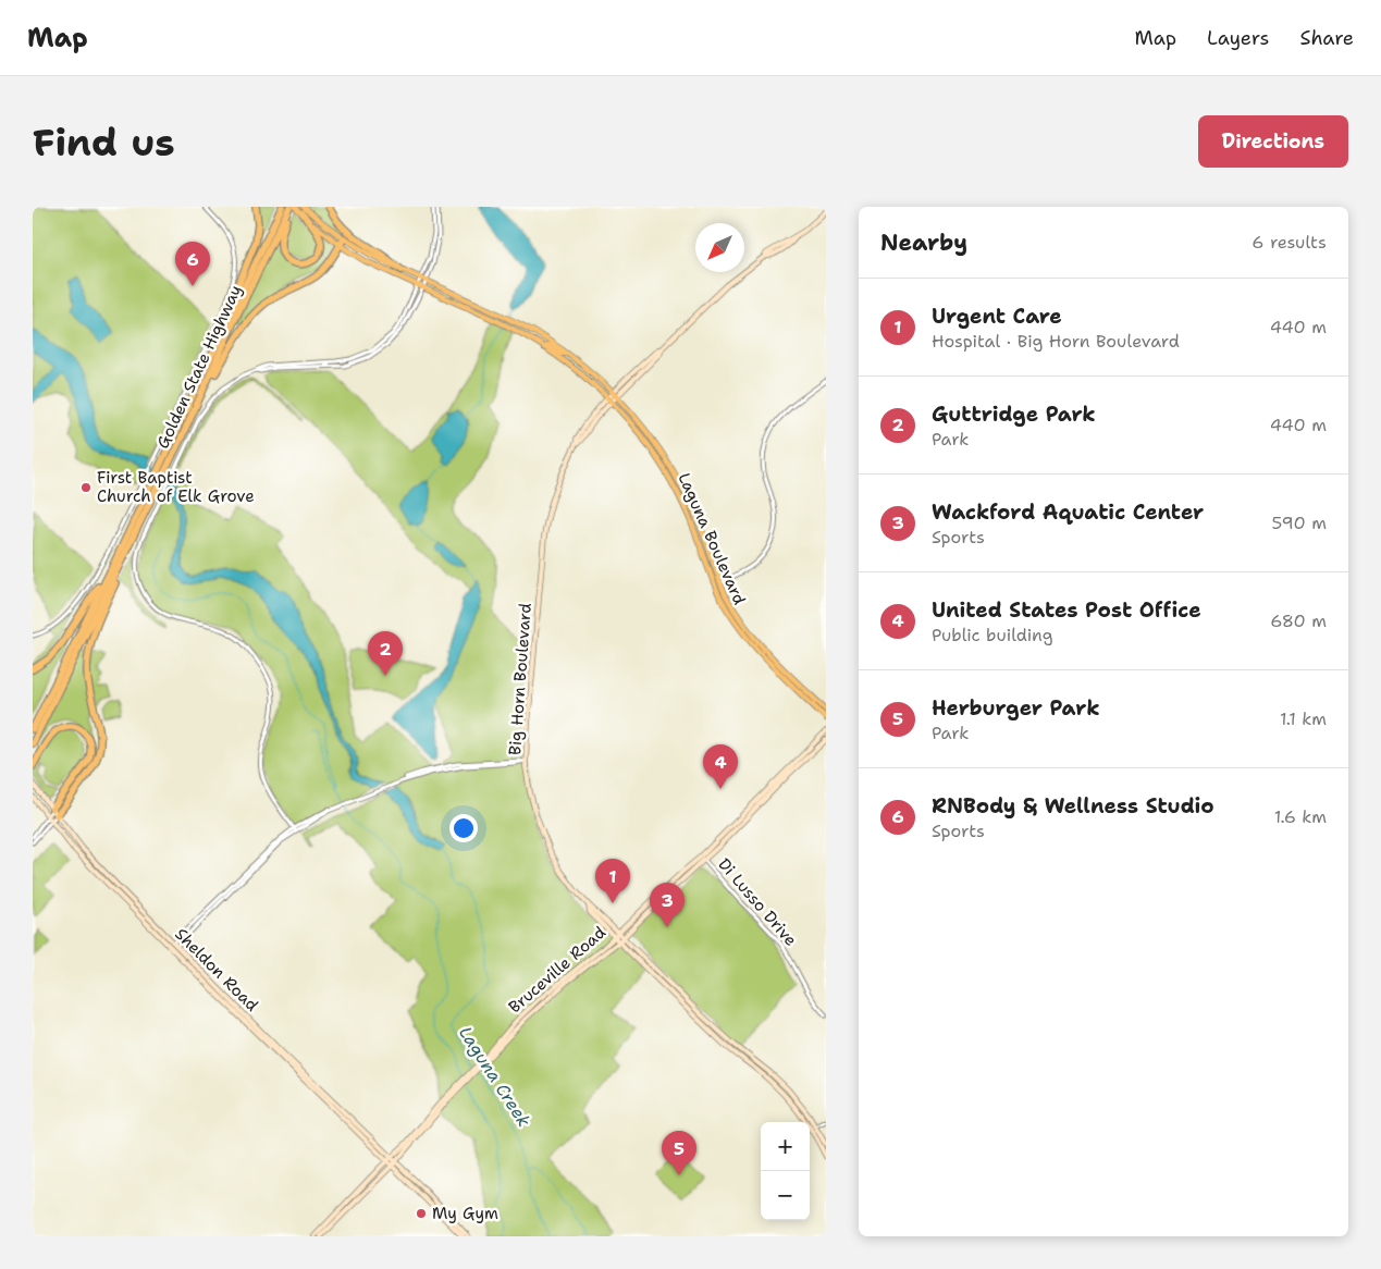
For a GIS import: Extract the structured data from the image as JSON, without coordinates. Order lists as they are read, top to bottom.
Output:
{
  "streets": {
    "highway": ["Golden State Highway"],
    "main road": [
      "Laguna Boulevard",
      "Big Horn Boulevard",
      "Sheldon Road",
      "Bruceville Road"
    ],
    "street": ["Di Lusso Drive"]
  },
  "crossings": [
    ["Golden State Highway", "Laguna Boulevard"],
    ["Laguna Boulevard", "Big Horn Boulevard"],
    ["Big Horn Boulevard", "Bruceville Road"],
    ["Di Lusso Drive", "Bruceville Road"],
    ["Sheldon Road", "Bruceville Road"]
  ],
  "water": ["Laguna Creek"],
  "places": ["First Baptist Church of Elk Grove", "My Gym"],
  "north": "bottom left",
  "page": {
    "header": "Map",
    "nav": ["Map", "Layers", "Share"],
    "buttons": "Directions",
    "title": "Find us",
    "heading": ["Nearby", "6 results"],
    "pins": [
      "6",
      "2",
      "4",
      "1",
      "3",
      "5"
    ],
    "list": [
      {
        "mark": "1",
        "name": "Urgent Care",
        "note": "Hospital · Big Horn Boulevard",
        "value": "440 m"
      },
      {
        "mark": "2",
        "name": "Guttridge Park",
        "note": "Park",
        "value": "440 m"
      },
      {
        "mark": "3",
        "name": "Wackford Aquatic Center",
        "note": "Sports",
        "value": "590 m"
      },
      {
        "mark": "4",
        "name": "United States Post Office",
        "note": "Public building",
        "value": "680 m"
      },
      {
        "mark": "5",
        "name": "Herburger Park",
        "note": "Park",
        "value": "1.1 km"
      },
      {
        "mark": "6",
        "name": "RNBody & Wellness Studio",
        "note": "Sports",
        "value": "1.6 km"
      }
    ],
    "map_buttons": ["+", "−"]
  }
}
